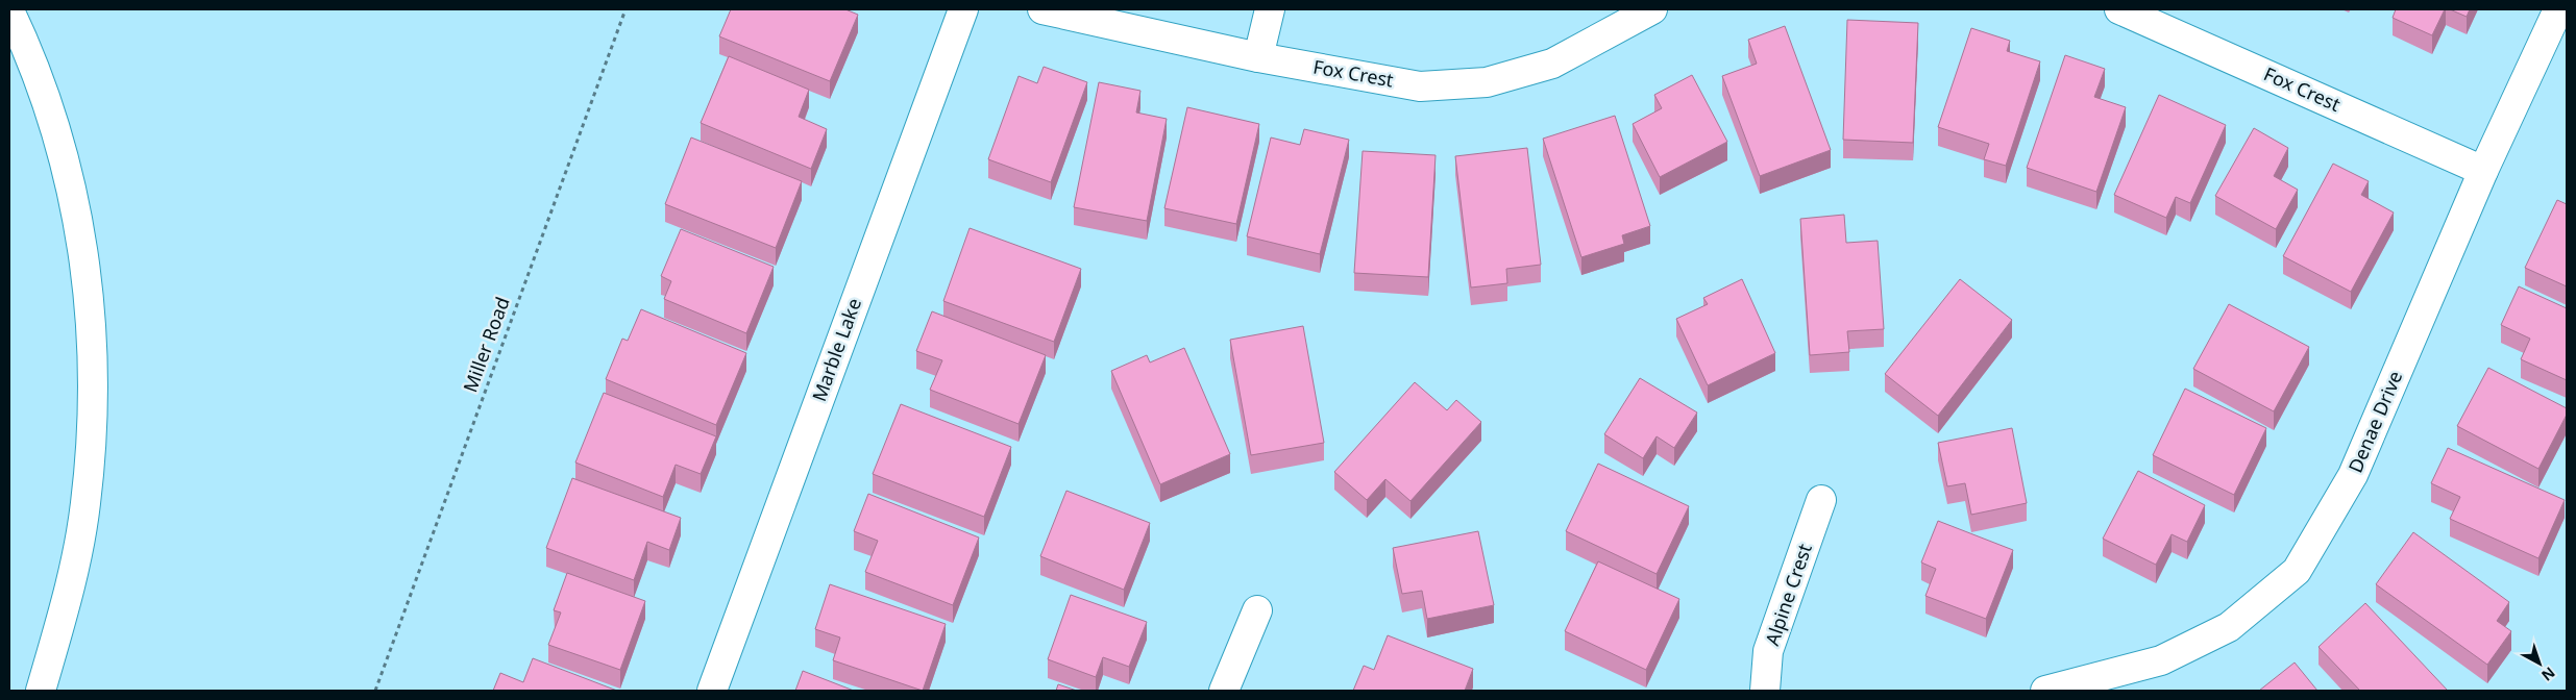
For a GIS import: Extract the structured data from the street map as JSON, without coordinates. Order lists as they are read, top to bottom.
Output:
{
  "streets": {
    "street": [
      "Fox Crest",
      "Marble Lake",
      "Denae Drive",
      "Alpine Crest"
    ],
    "path": ["Miller Road"]
  },
  "crossings": [
    ["Fox Crest", "Denae Drive"]
  ],
  "north": "bottom right"
}
